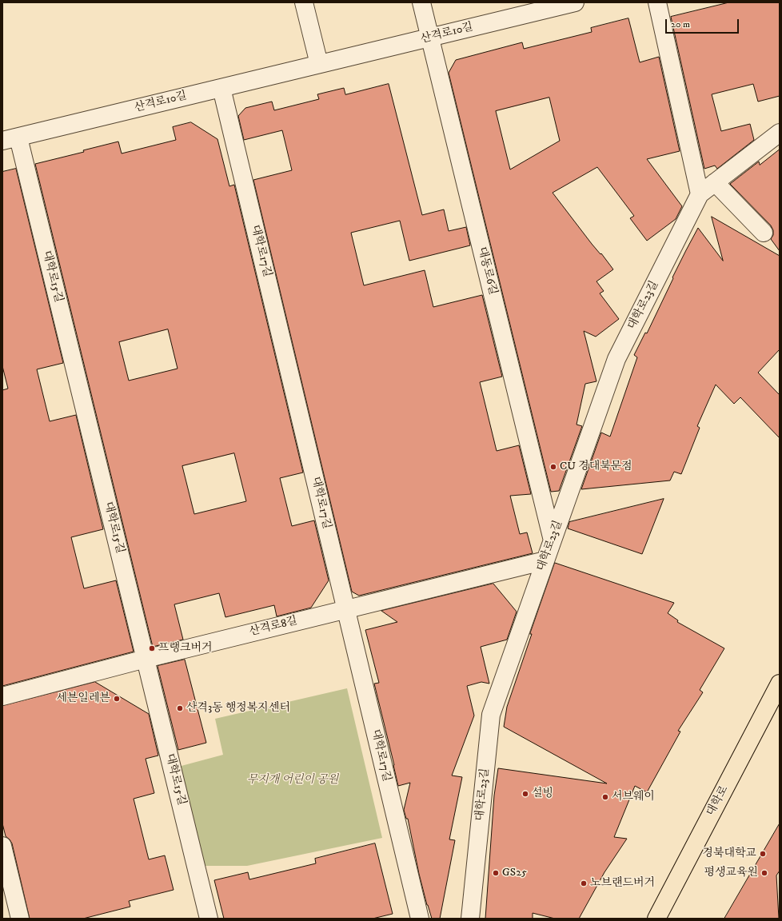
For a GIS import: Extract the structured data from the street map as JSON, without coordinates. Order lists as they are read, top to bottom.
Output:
{
  "streets": {
    "main road": ["대학로"],
    "street": [
      "산격로10길",
      "대학로17길",
      "대동로6길",
      "대학로15길",
      "대학로23길",
      "산격로8길"
    ]
  },
  "crossings": [
    ["산격로10길", "대학로17길"],
    ["산격로10길", "대동로6길"],
    ["산격로10길", "대학로15길"],
    ["대학로17길", "산격로8길"],
    ["대동로6길", "대학로23길"],
    ["대학로15길", "산격로8길"],
    ["대학로23길", "산격로8길"]
  ],
  "parks": ["무지개 어린이 공원"],
  "places": [
    "CU 경대북문점",
    "프랭크버거",
    "세븐일레븐",
    "산격3동 행정복지센터",
    "설빙",
    "서브웨이",
    "경북대학교",
    "GS25",
    "평생교육원",
    "노브랜드버거"
  ],
  "scale_bar": "20 m"
}
